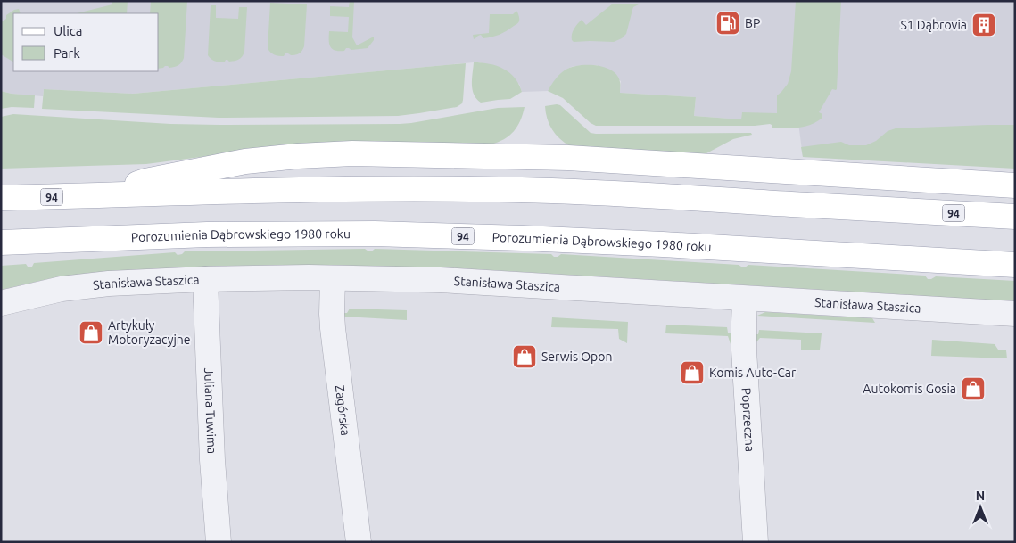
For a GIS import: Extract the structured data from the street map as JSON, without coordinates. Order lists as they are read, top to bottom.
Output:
{
  "streets": {
    "main road": ["94", "Porozumienia Dąbrowskiego 1980 roku"],
    "street": [
      "Stanisława Staszica",
      "Zagórska",
      "Juliana Tuwima",
      "Poprzeczna"
    ]
  },
  "crossings": [
    ["Stanisława Staszica", "Zagórska"],
    ["Stanisława Staszica", "Juliana Tuwima"],
    ["Stanisława Staszica", "Poprzeczna"]
  ],
  "places": {
    "fuel station": ["BP"],
    "building": ["S1 Dąbrovia"],
    "shop": [
      "Artykuły Motoryzacyjne",
      "Serwis Opon",
      "Komis Auto-Car",
      "Autokomis Gosia"
    ]
  },
  "legend": ["Ulica", "Park"],
  "north": "top"
}
